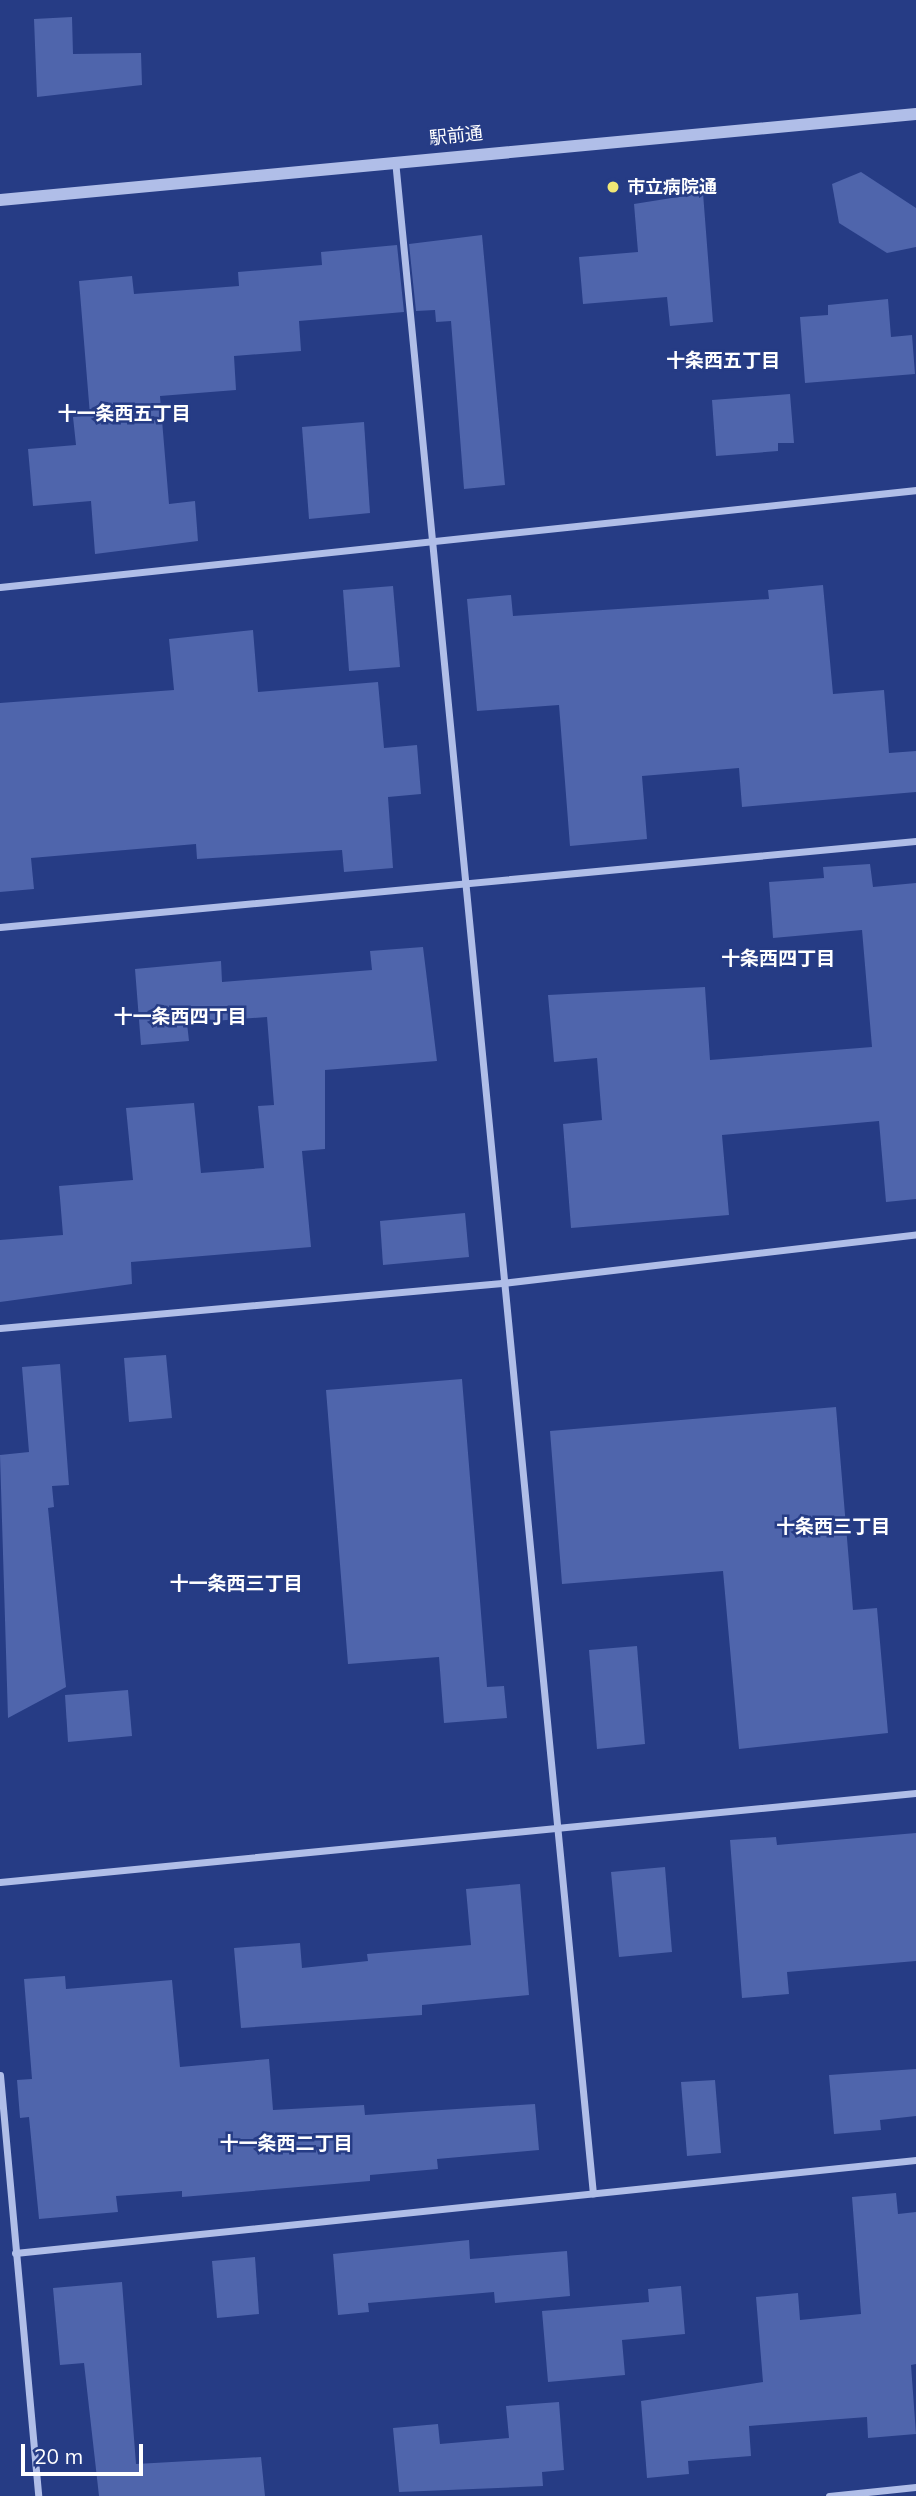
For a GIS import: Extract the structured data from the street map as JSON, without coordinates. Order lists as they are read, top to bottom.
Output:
{
  "streets": {
    "street": ["駅前通"]
  },
  "districts": [
    "十条西五丁目",
    "十一条西五丁目",
    "十条西四丁目",
    "十一条西四丁目",
    "十条西三丁目",
    "十一条西三丁目",
    "十一条西二丁目"
  ],
  "places": ["市立病院通"],
  "scale_bar": "20 m"
}
